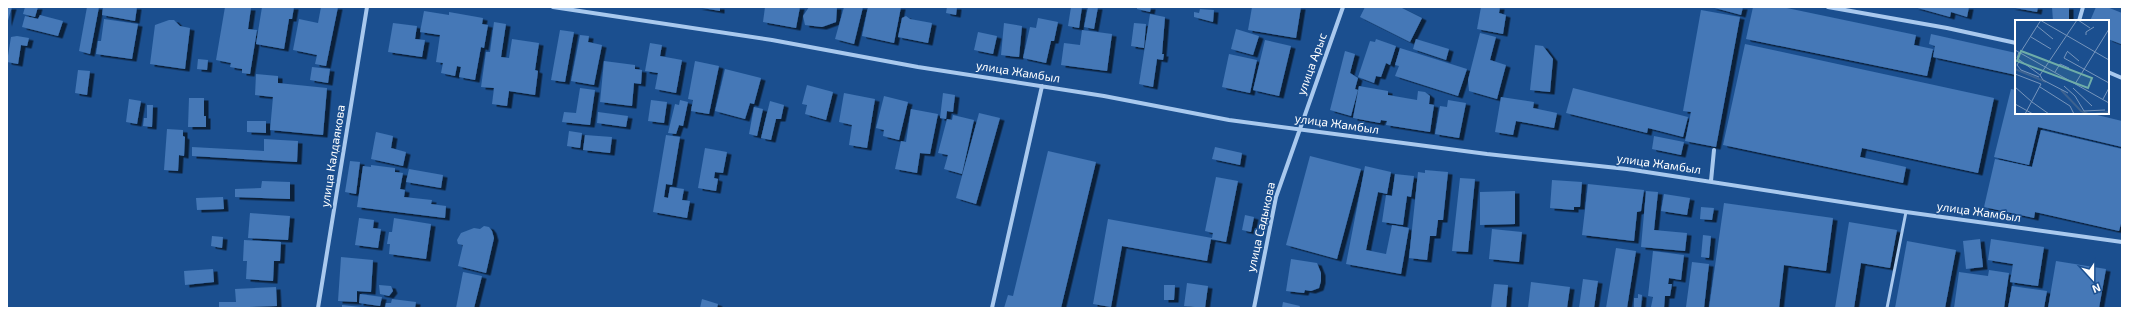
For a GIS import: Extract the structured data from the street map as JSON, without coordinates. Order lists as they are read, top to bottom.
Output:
{
  "streets": {
    "street": [
      "улица Арыс",
      "улица Жамбыл",
      "улица Калдаякова",
      "улица Садыкова"
    ]
  },
  "crossings": [
    ["улица Арыс", "улица Жамбыл"],
    ["улица Арыс", "улица Садыкова"],
    ["улица Жамбыл", "улица Садыкова"]
  ],
  "north": "bottom"
}
